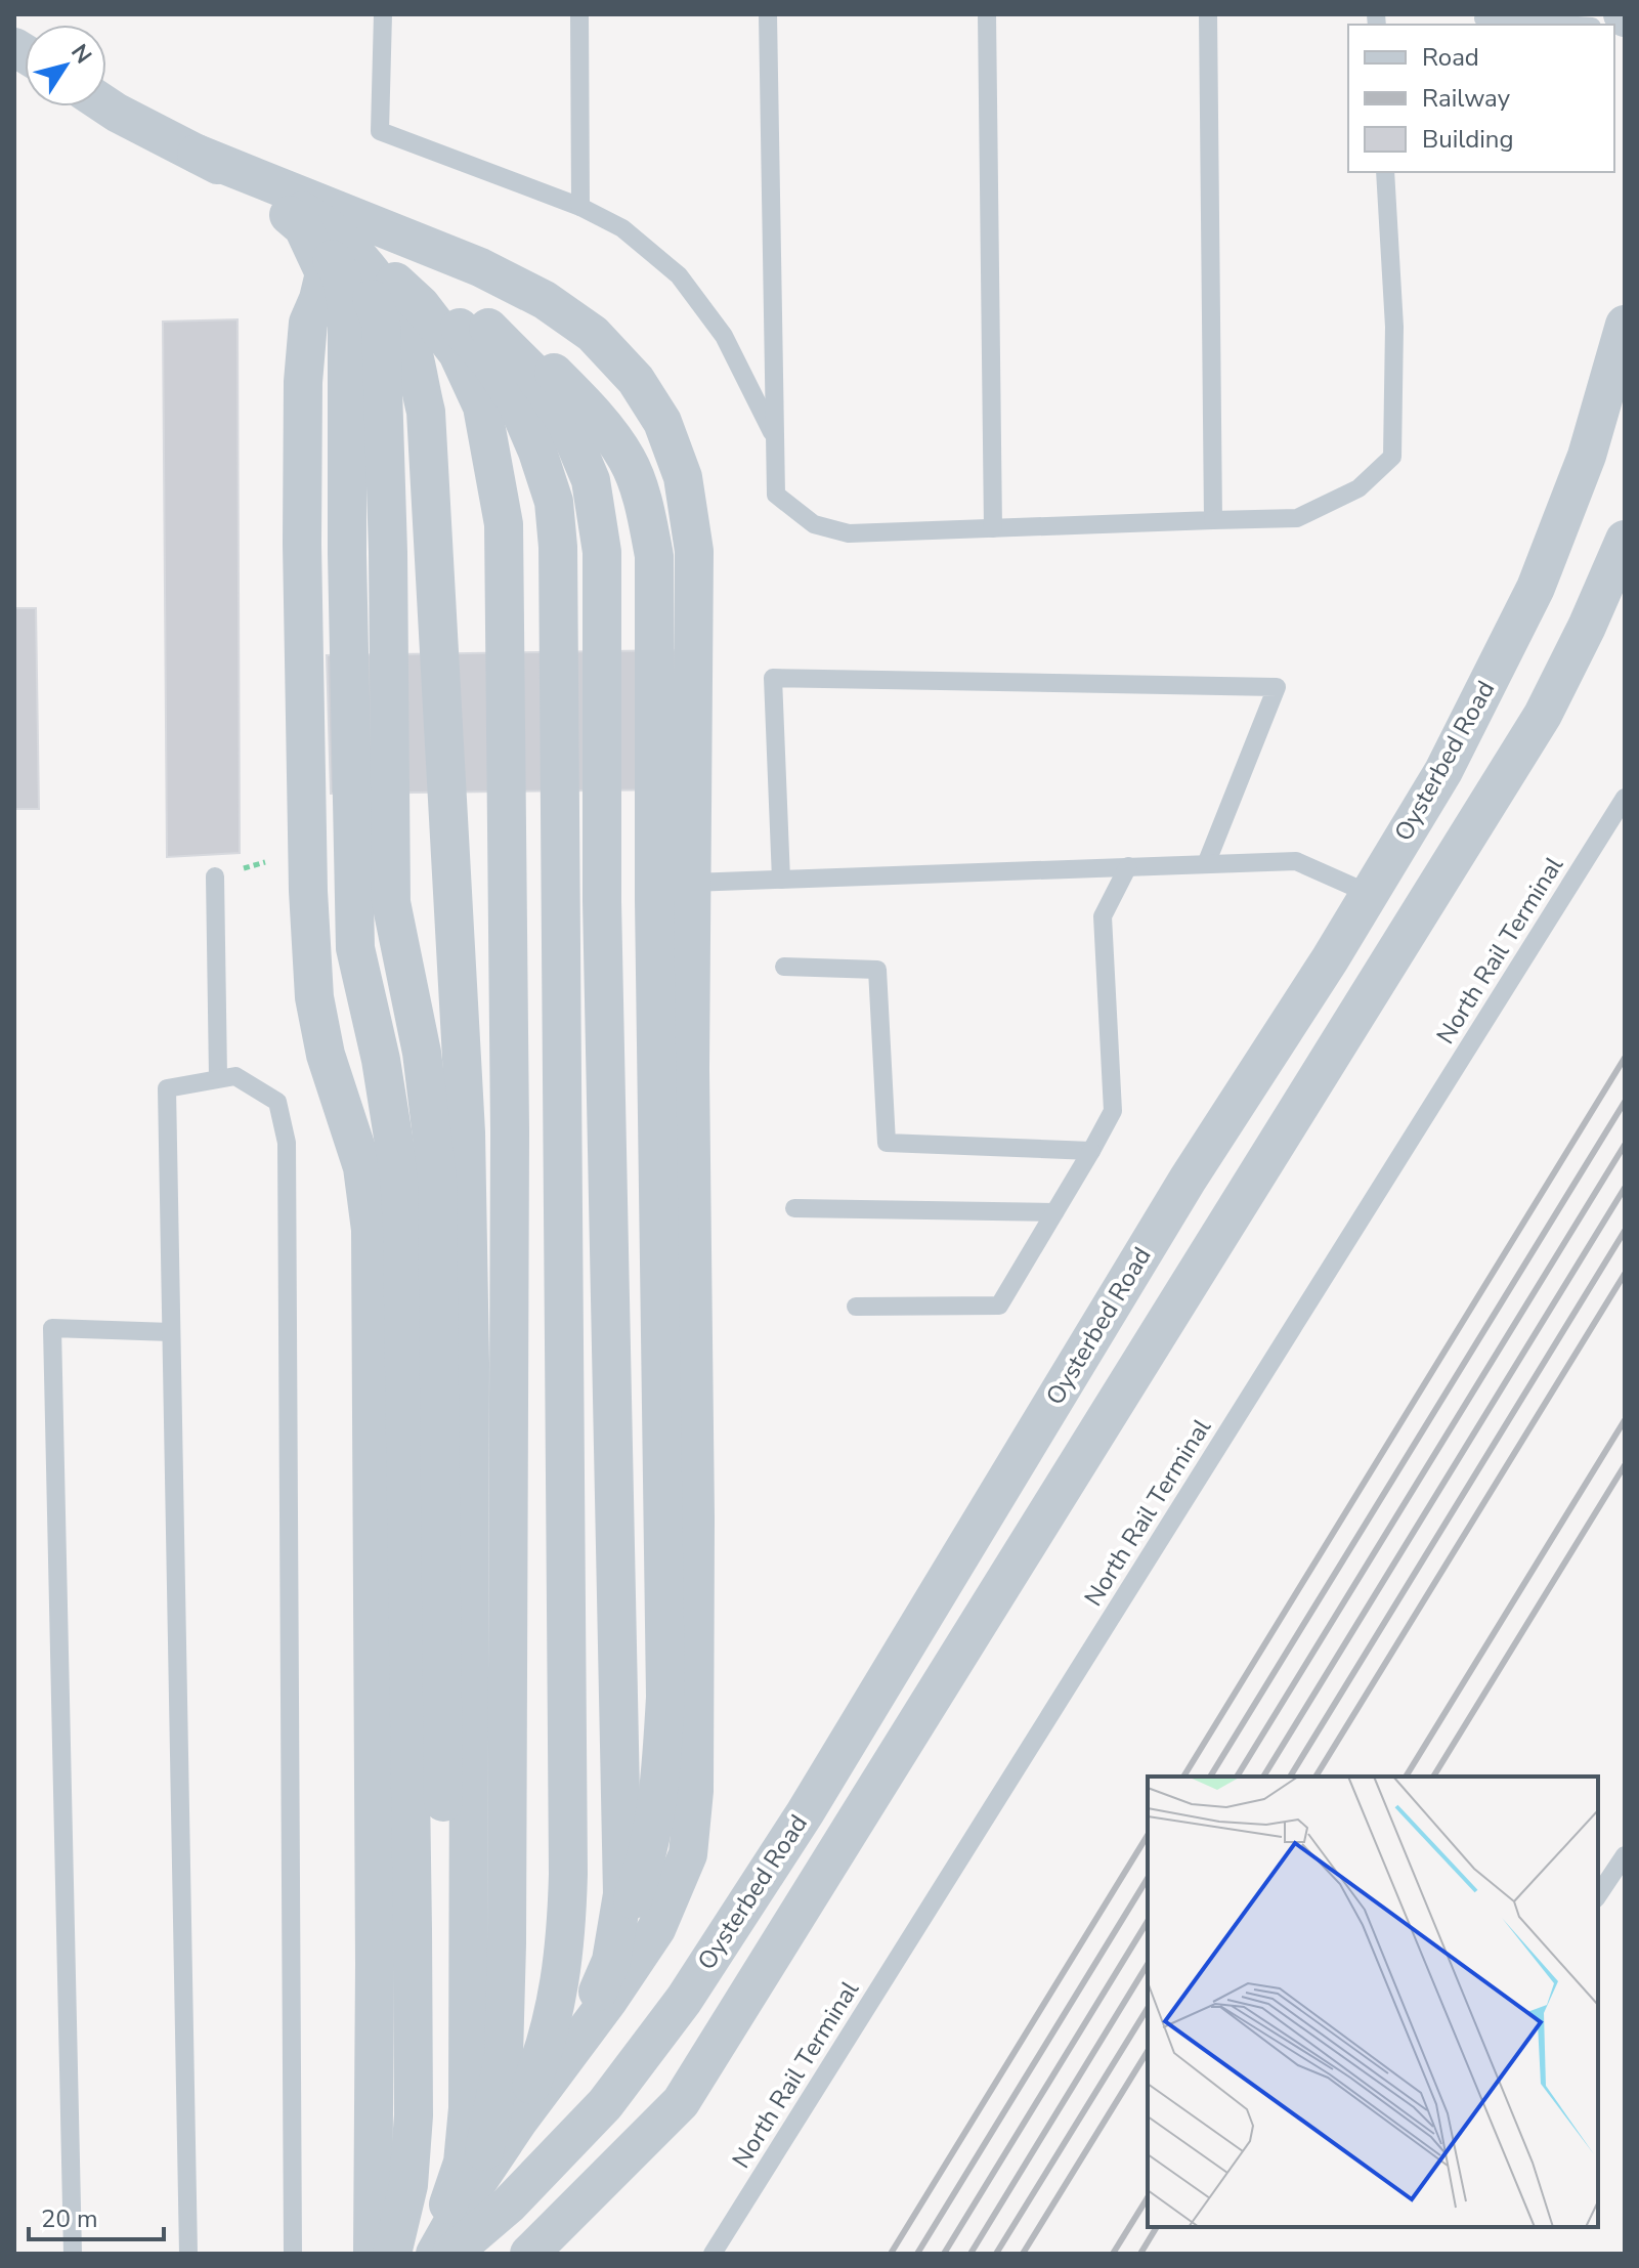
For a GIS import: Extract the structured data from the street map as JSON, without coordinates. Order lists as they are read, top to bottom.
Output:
{
  "streets": {
    "street": ["Oysterbed Road"],
    "lane": ["North Rail Terminal"]
  },
  "legend": ["Road", "Railway", "Building"],
  "scale_bar": "20 m",
  "north": "top right"
}
